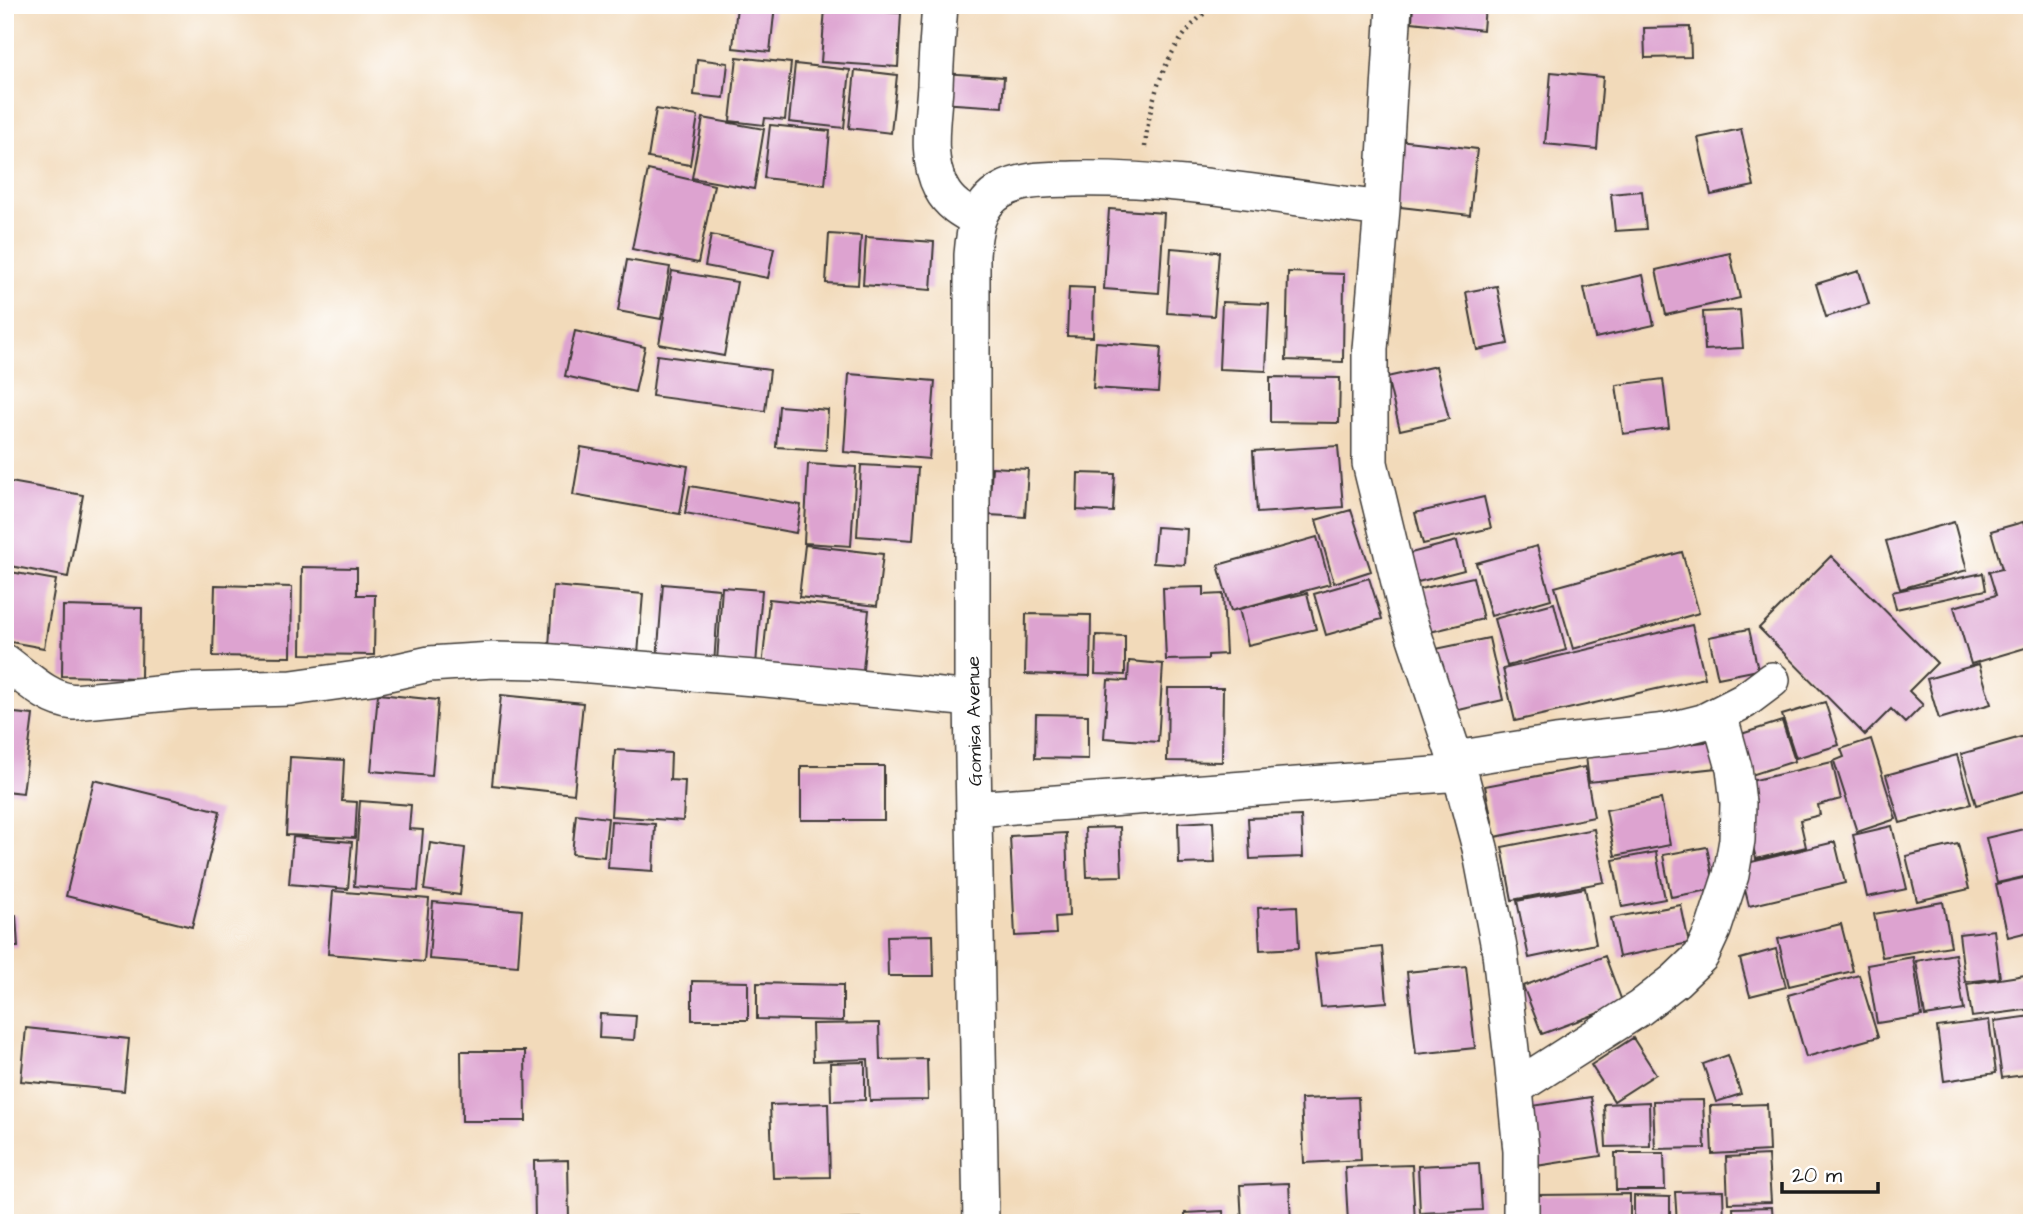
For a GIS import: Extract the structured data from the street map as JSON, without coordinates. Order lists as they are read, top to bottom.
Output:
{
  "streets": {
    "street": ["Gomisa Avenue"]
  },
  "scale_bar": "20 m"
}
